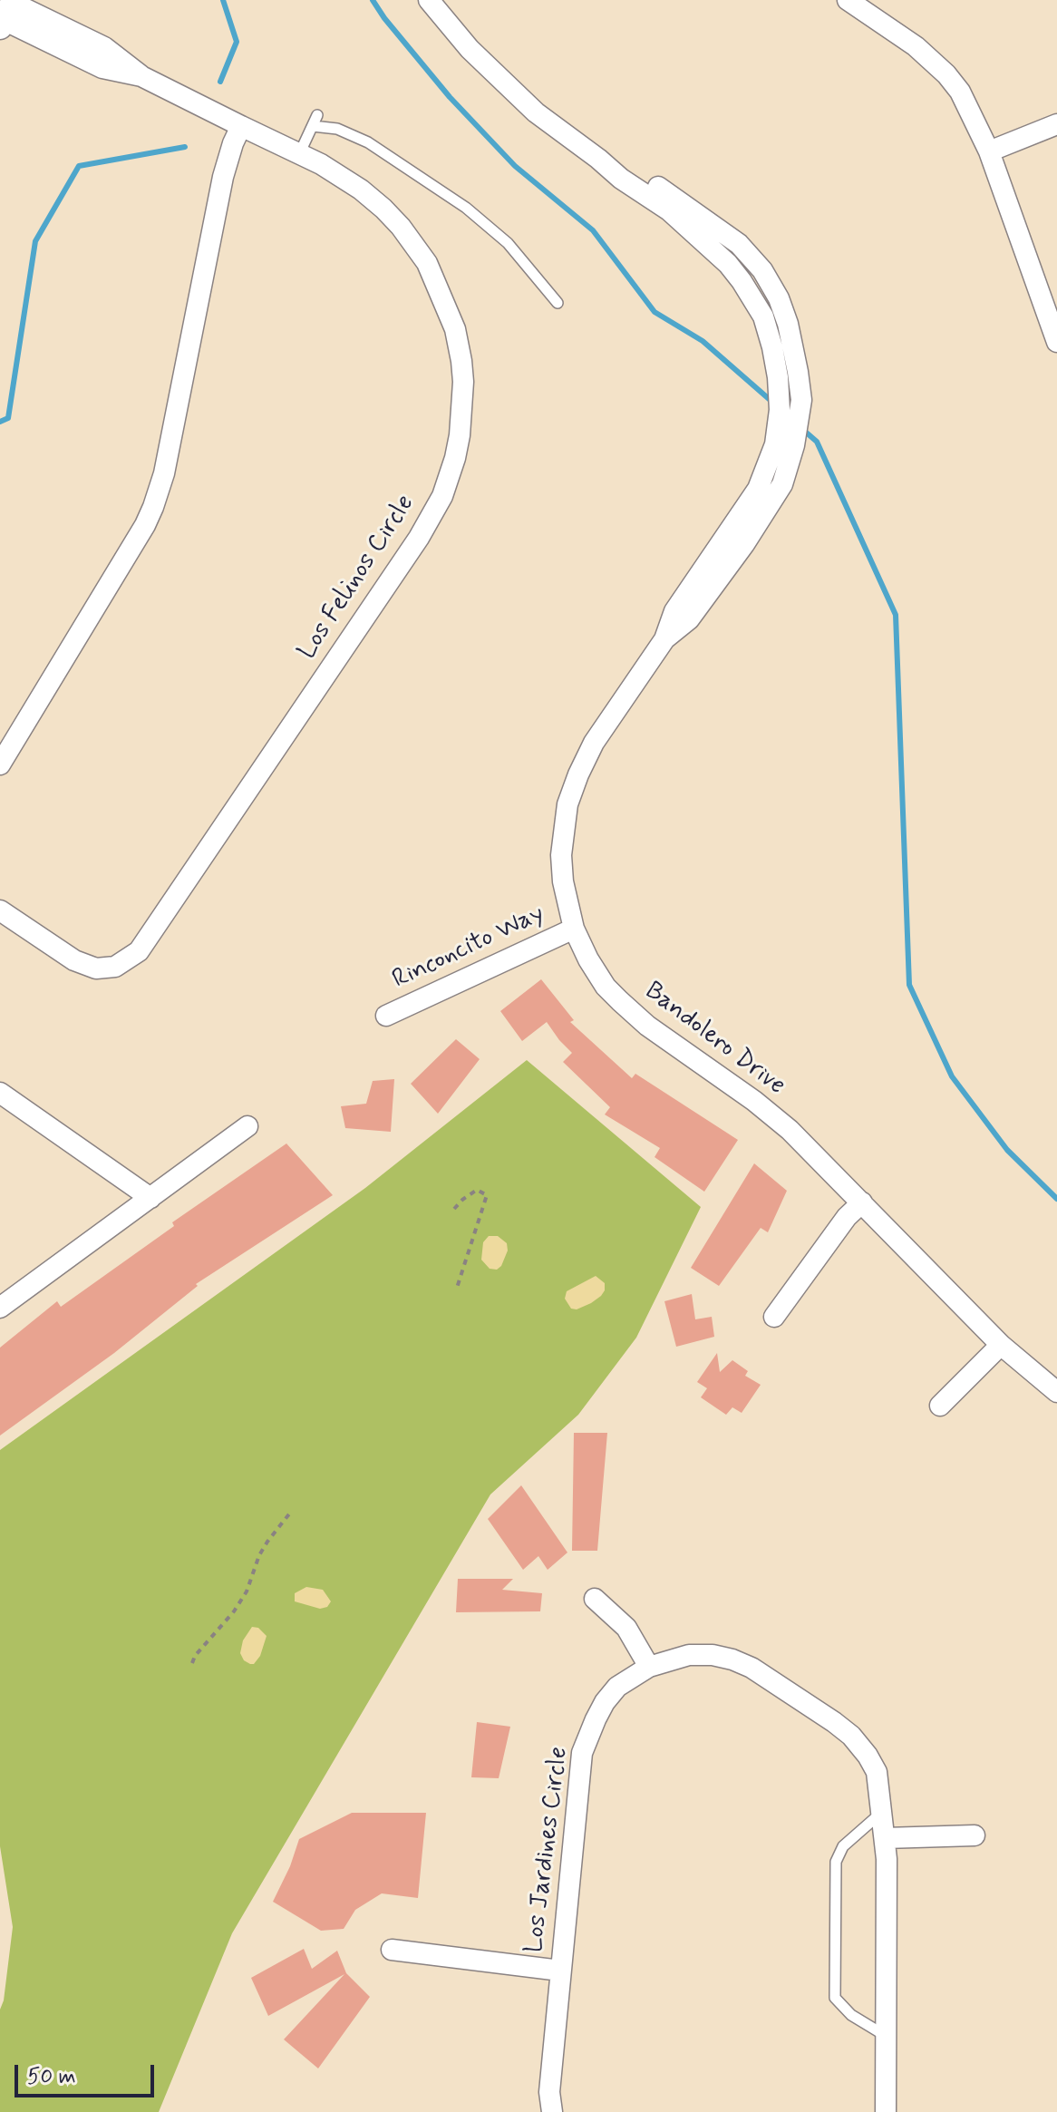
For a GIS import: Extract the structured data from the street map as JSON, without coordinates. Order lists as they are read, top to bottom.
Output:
{
  "streets": {
    "street": [
      "Los Felinos Circle",
      "Rinconcito Way",
      "Bandolero Drive",
      "Los Jardines Circle"
    ]
  },
  "crossings": [
    ["Rinconcito Way", "Bandolero Drive"]
  ],
  "scale_bar": "50 m"
}
